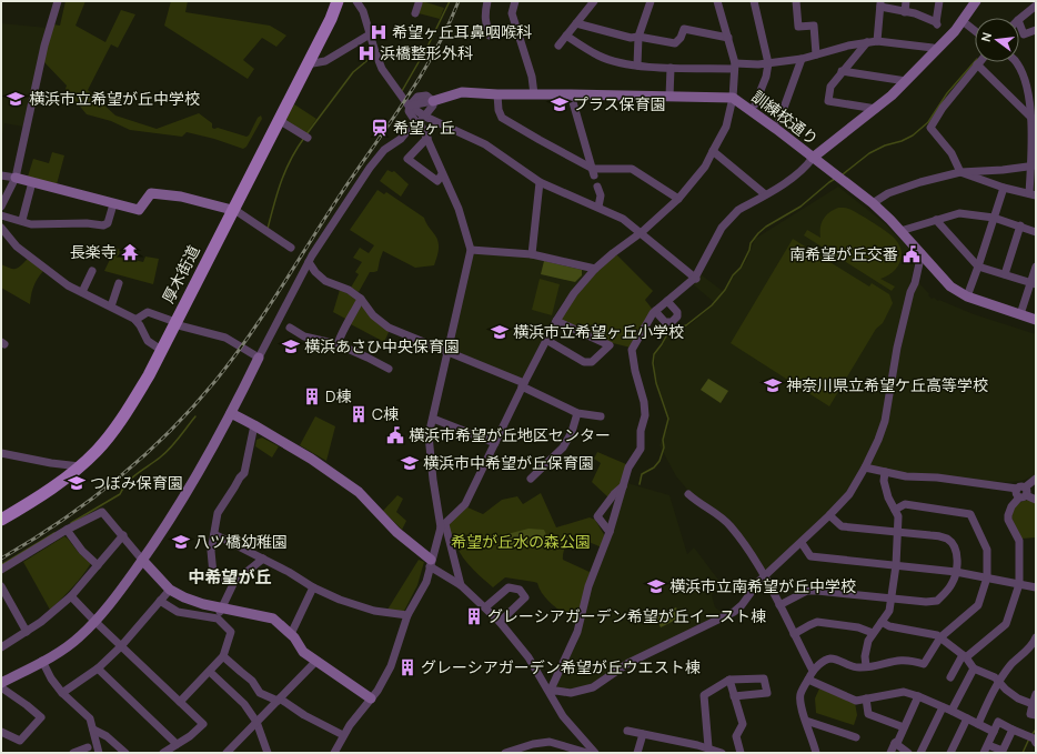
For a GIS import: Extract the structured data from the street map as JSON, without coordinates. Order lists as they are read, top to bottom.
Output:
{
  "streets": {
    "main road": ["厚木街道"],
    "street": ["訓練校通り"]
  },
  "districts": ["中希望が丘"],
  "parks": ["希望が丘水の森公園"],
  "places": {
    "hospital": ["希望ヶ丘耳鼻咽喉科", "浜橋整形外科"],
    "school or university": [
      "横浜市立希望が丘中学校",
      "プラス保育園",
      "横浜市立希望ヶ丘小学校",
      "横浜あさひ中央保育園",
      "神奈川県立希望ケ丘高等学校",
      "横浜市中希望が丘保育園",
      "つぼみ保育園",
      "八ツ橋幼稚園",
      "横浜市立南希望が丘中学校"
    ],
    "station": ["希望ヶ丘"],
    "temple": ["長楽寺"],
    "public building": ["南希望が丘交番", "横浜市希望が丘地区センター"],
    "building": [
      "D棟",
      "C棟",
      "グレーシアガーデン希望が丘イースト棟",
      "グレーシアガーデン希望が丘ウエスト棟"
    ]
  },
  "north": "left"
}
